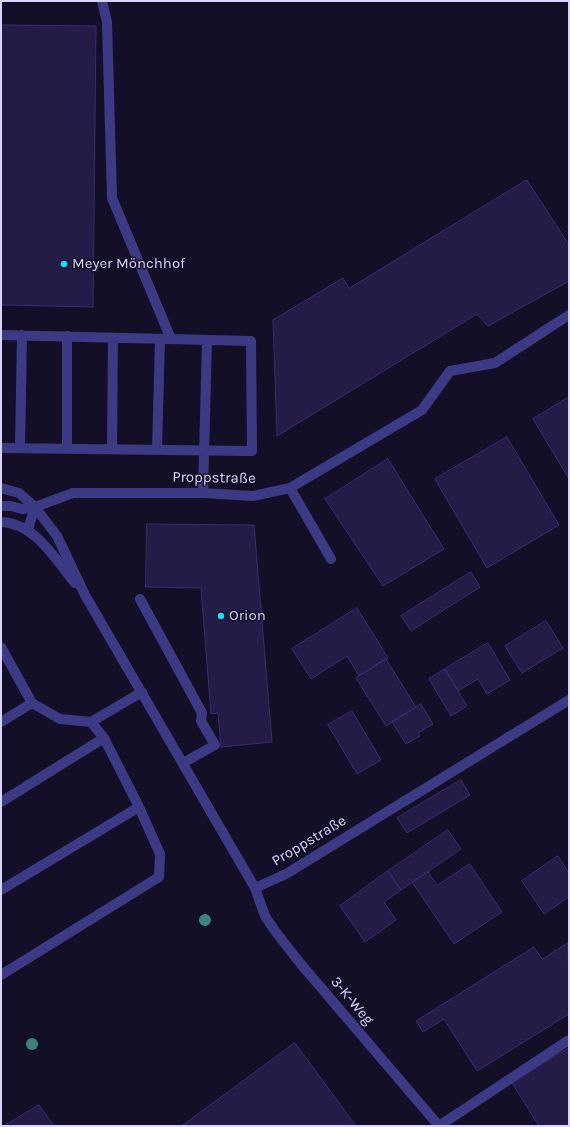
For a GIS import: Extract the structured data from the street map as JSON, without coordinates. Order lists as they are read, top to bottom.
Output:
{
  "streets": {
    "street": ["Proppstraße", "3-K-Weg"]
  },
  "crossings": [
    ["Proppstraße", "3-K-Weg"]
  ],
  "places": ["Meyer Mönchhof", "Orion"]
}
